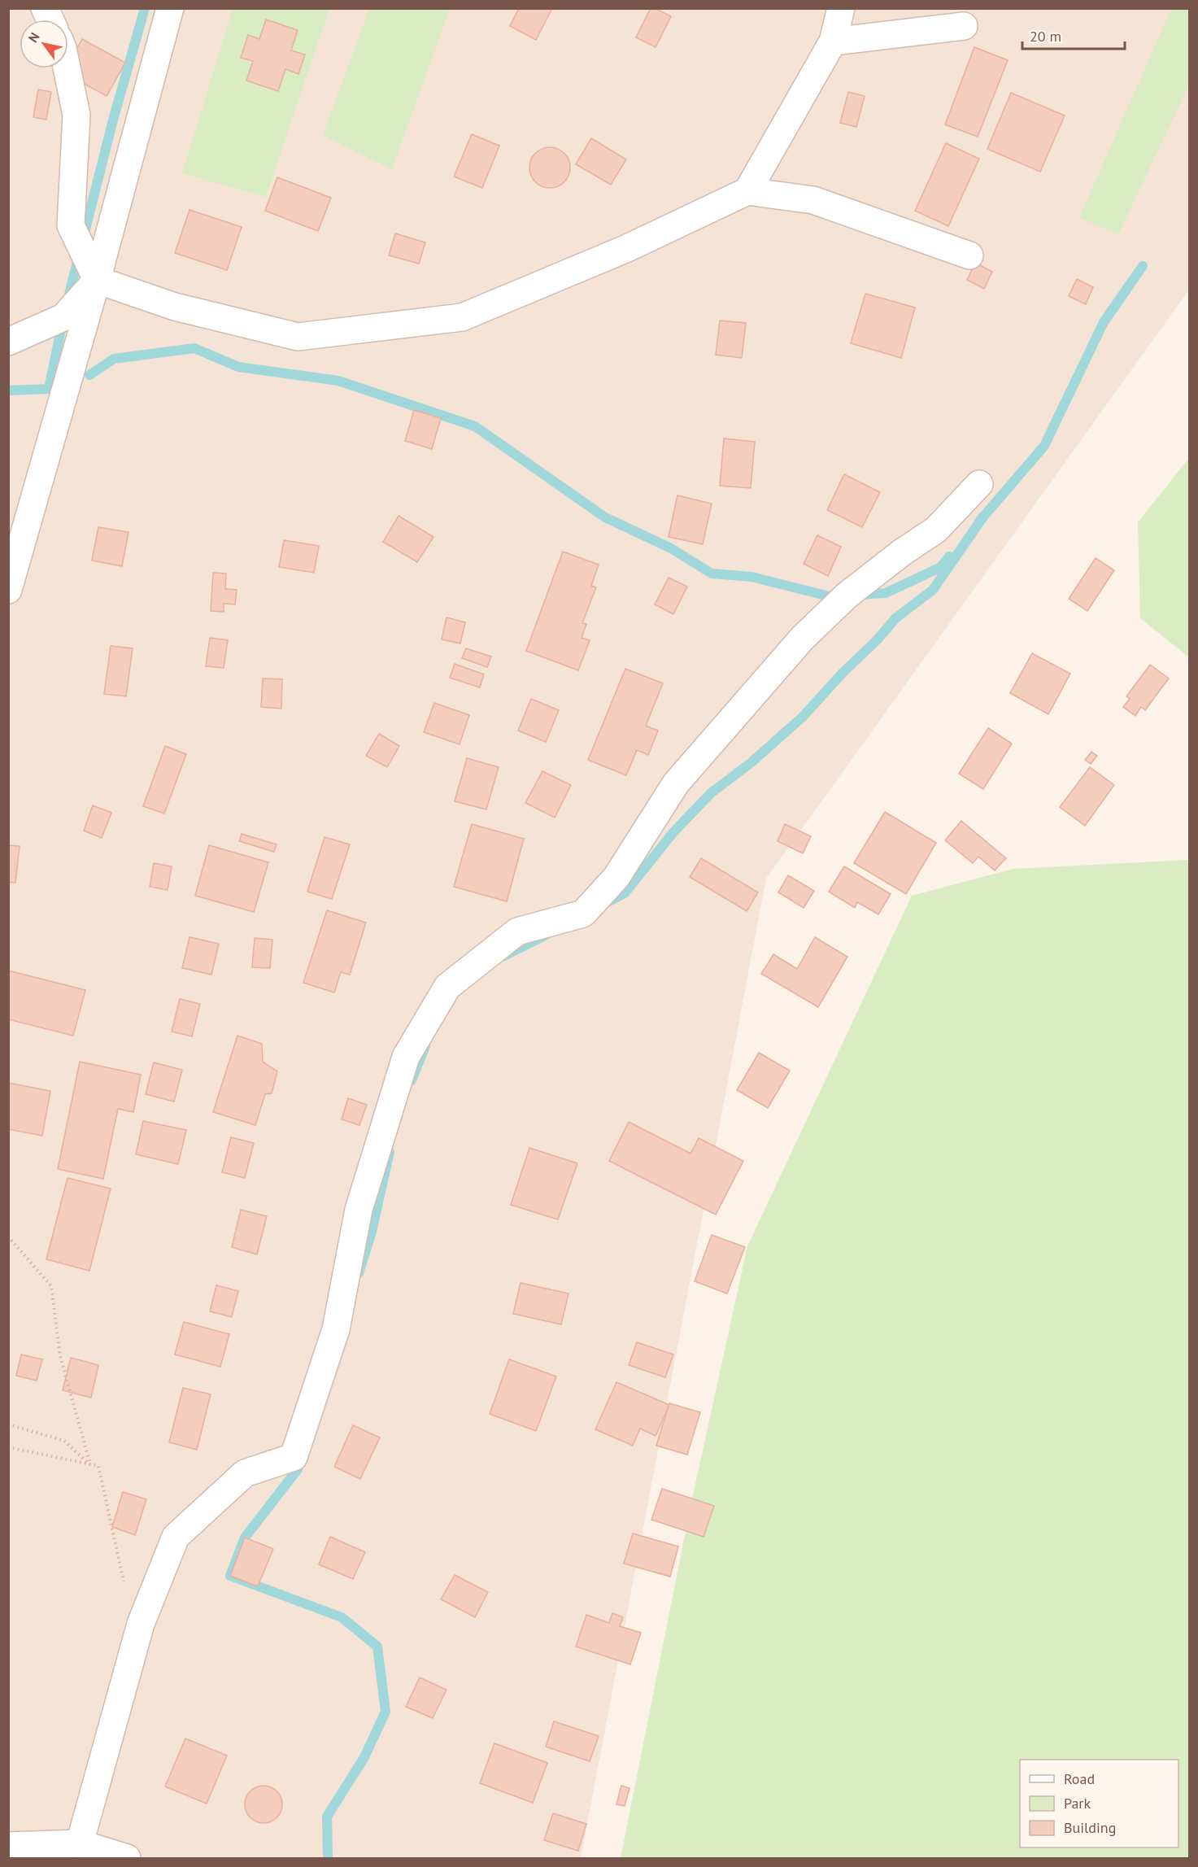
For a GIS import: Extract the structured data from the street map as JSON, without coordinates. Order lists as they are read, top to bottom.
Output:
{
  "legend": ["Road", "Park", "Building"],
  "scale_bar": "20 m",
  "north": "top left"
}
